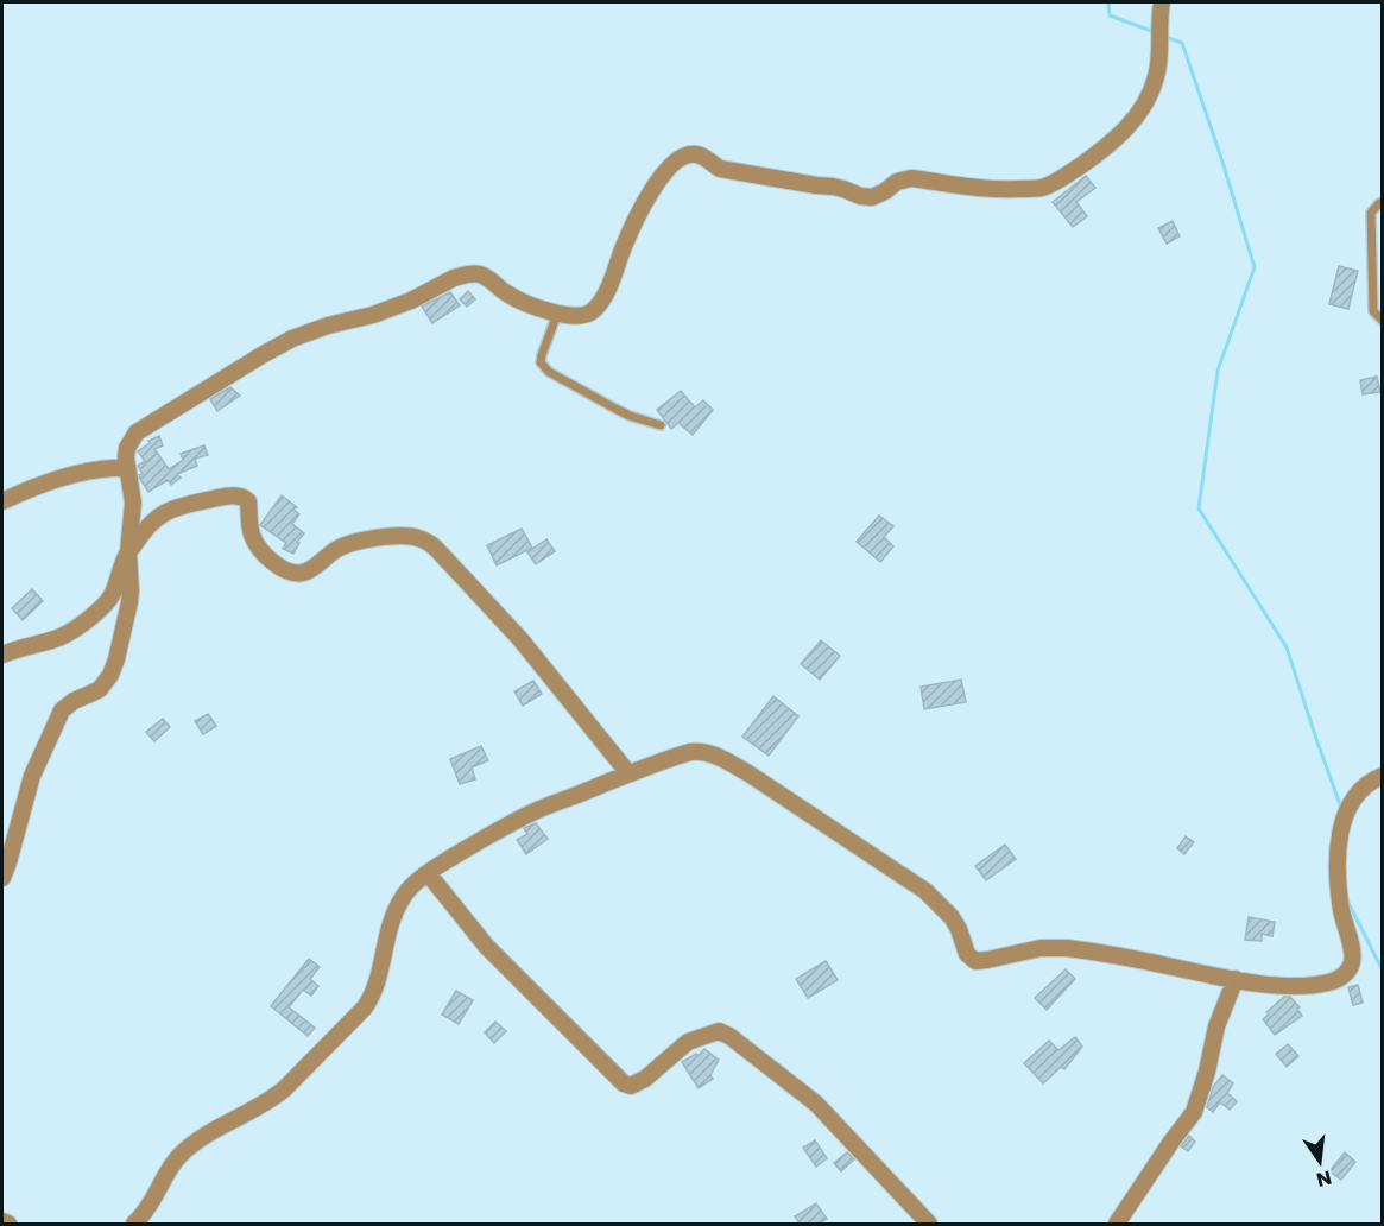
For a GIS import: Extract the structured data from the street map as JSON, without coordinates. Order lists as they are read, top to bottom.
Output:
{
  "north": "bottom"
}
